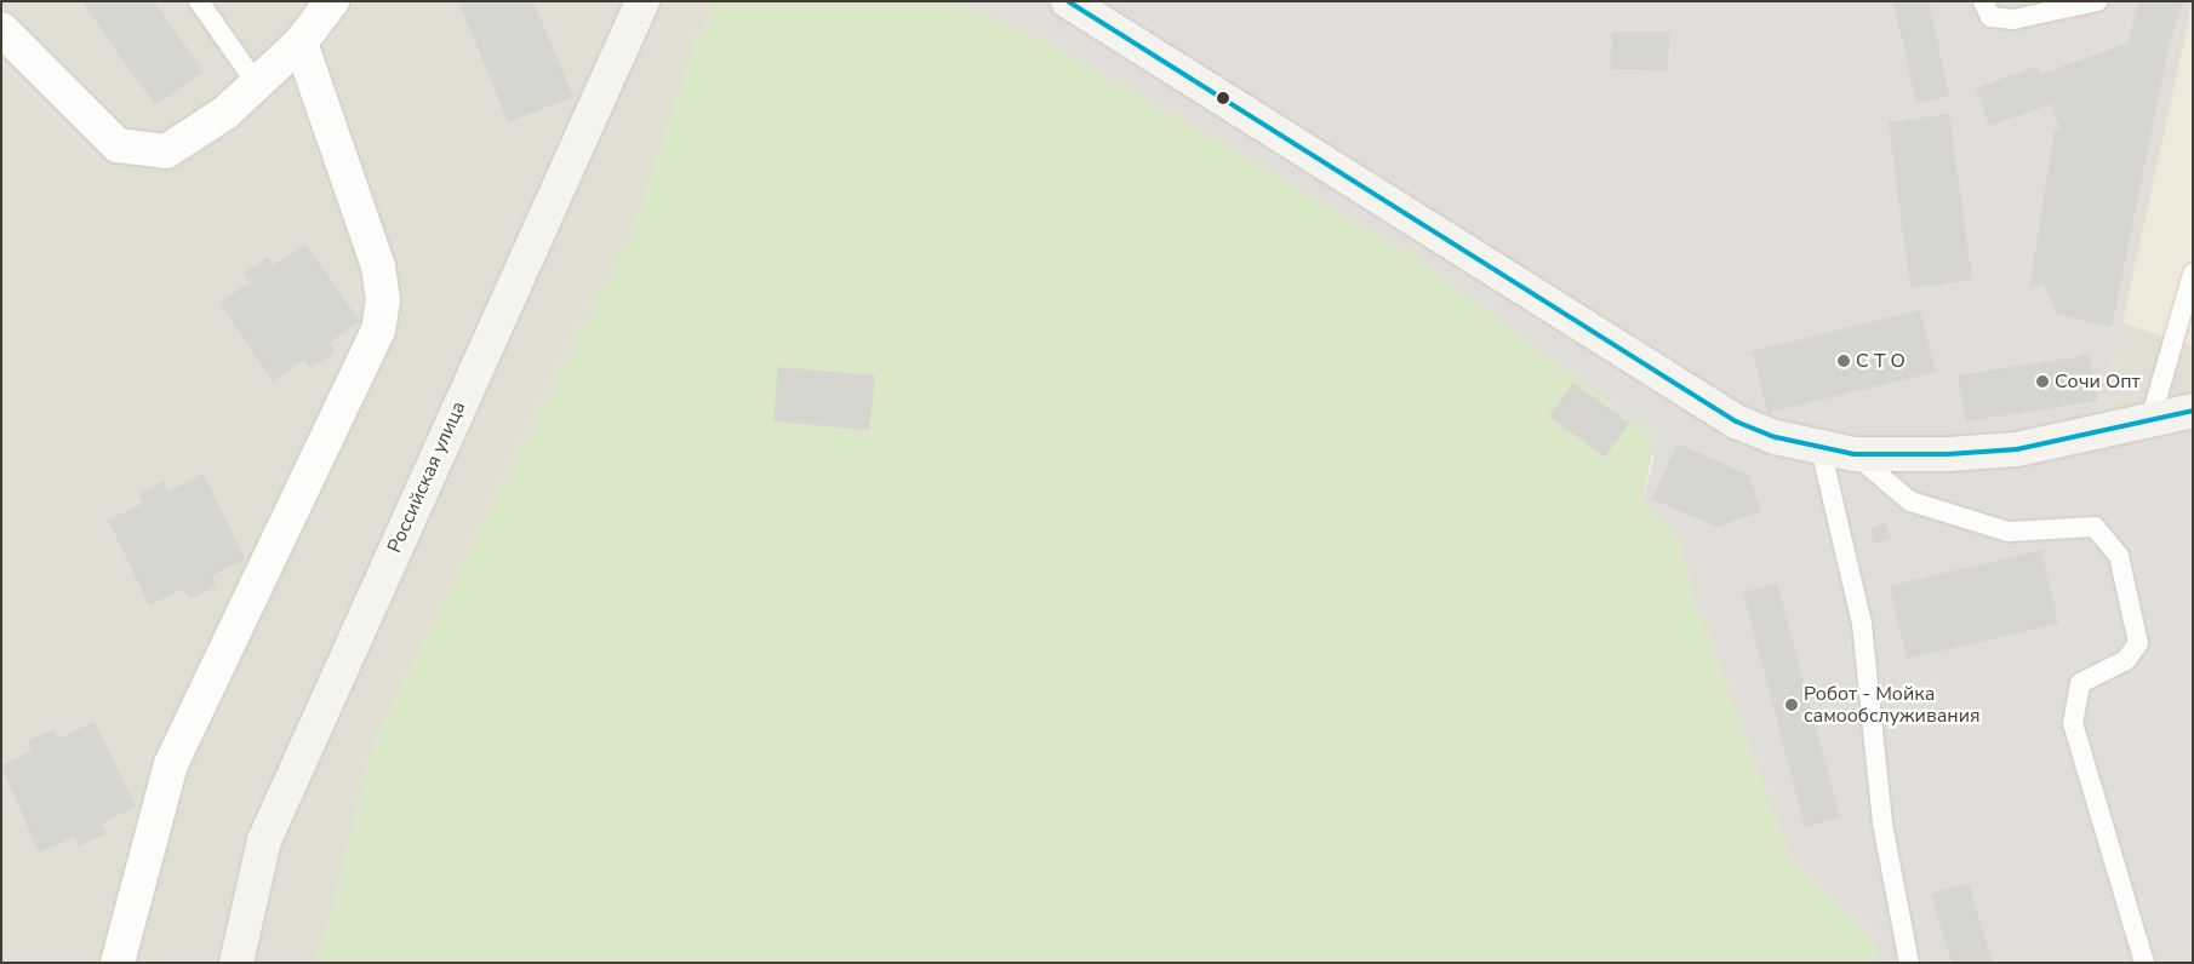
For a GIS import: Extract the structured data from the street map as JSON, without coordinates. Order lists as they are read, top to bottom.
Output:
{
  "streets": {
    "main road": ["Российская улица"]
  },
  "places": ["С Т О", "Сочи Опт", "Робот - Мойка самообслуживания"]
}
